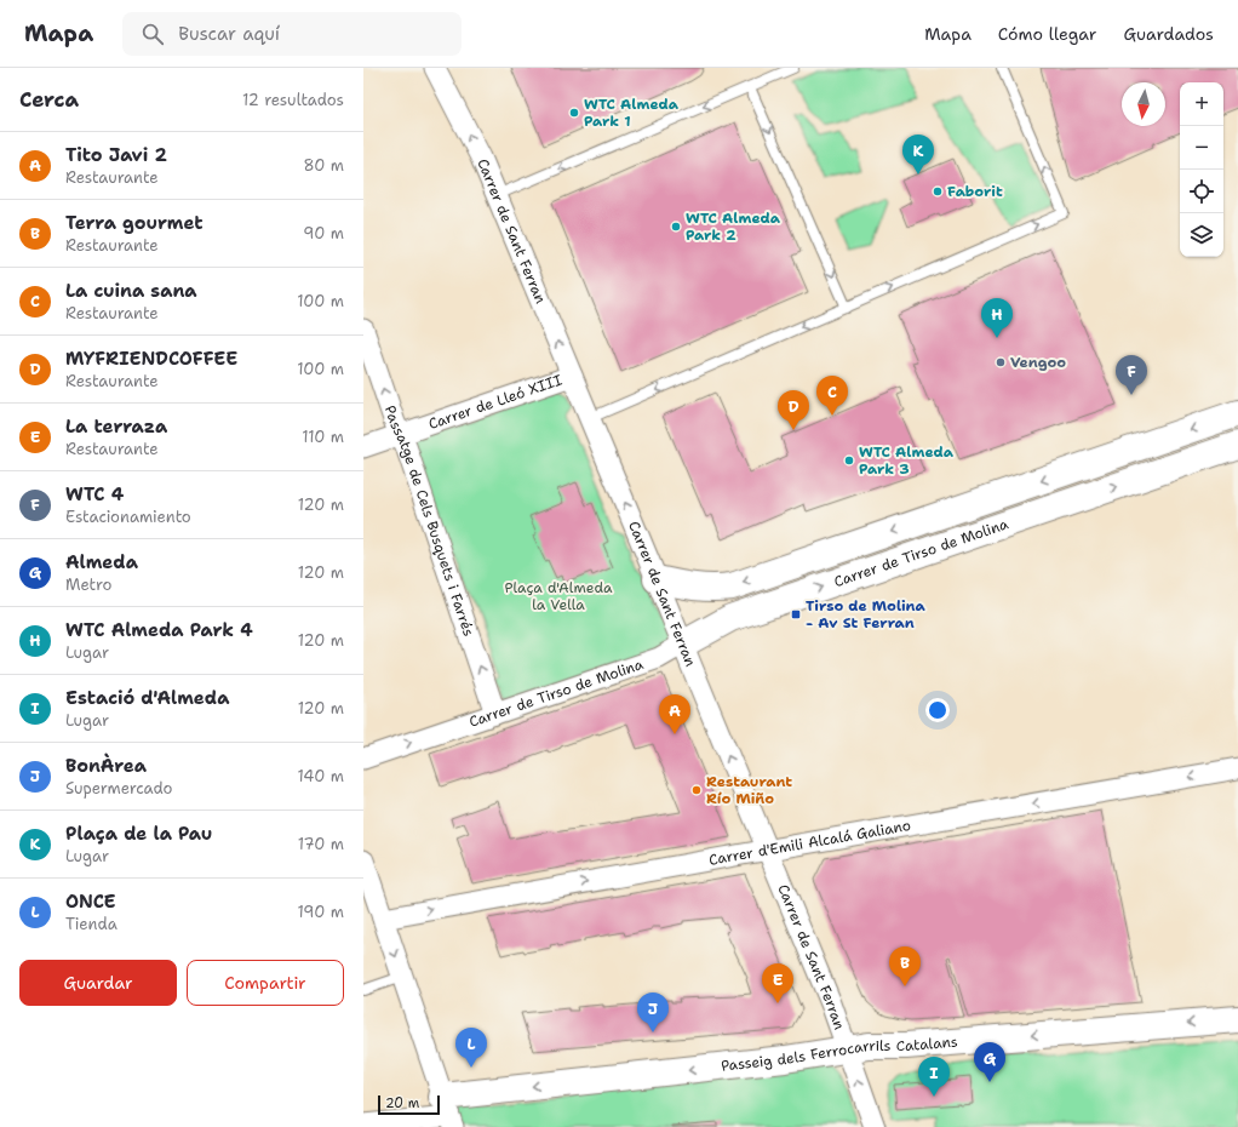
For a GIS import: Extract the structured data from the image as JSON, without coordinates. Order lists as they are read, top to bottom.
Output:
{
  "streets": {
    "street": [
      "Carrer de Sant Ferran",
      "Carrer de Lleó XIII",
      "Passatge de Cels Busquets i Farrés",
      "Carrer de Tirso de Molina",
      "Carrer d'Emili Alcalá Galiano",
      "Passeig dels Ferrocarrils Catalans"
    ]
  },
  "crossings": [
    ["Carrer de Sant Ferran", "Carrer de Lleó XIII"],
    ["Carrer de Sant Ferran", "Carrer de Tirso de Molina"],
    ["Carrer de Sant Ferran", "Carrer d'Emili Alcalá Galiano"],
    ["Carrer de Sant Ferran", "Passeig dels Ferrocarrils Catalans"],
    ["Carrer de Lleó XIII", "Passatge de Cels Busquets i Farrés"],
    ["Passatge de Cels Busquets i Farrés", "Carrer de Tirso de Molina"]
  ],
  "one_way": ["Carrer de Sant Ferran", "Passatge de Cels Busquets i Farrés", "Passeig dels Ferrocarrils Catalans"],
  "parks": ["Plaça d'Almeda la Vella"],
  "places": {
    "other": [
      "WTC Almeda Park 1",
      "Faborit",
      "WTC Almeda Park 2",
      "Vengoo",
      "WTC Almeda Park 3",
      "Restaurant Río Miño"
    ],
    "transit": ["Tirso de Molina - Av St Ferran"]
  },
  "scale_bar": "20 m",
  "north": "bottom",
  "page": {
    "header": "Mapa",
    "search": "Buscar aquí",
    "nav": ["Mapa", "Cómo llegar", "Guardados"],
    "heading": ["Cerca", "12 resultados"],
    "map_buttons": ["+", "−"],
    "list": [
      {
        "mark": "A",
        "name": "Tito Javi 2",
        "note": "Restaurante",
        "value": "80 m"
      },
      {
        "mark": "B",
        "name": "Terra gourmet",
        "note": "Restaurante",
        "value": "90 m"
      },
      {
        "mark": "C",
        "name": "La cuina sana",
        "note": "Restaurante",
        "value": "100 m"
      },
      {
        "mark": "D",
        "name": "MYFRIENDCOFFEE",
        "note": "Restaurante",
        "value": "100 m"
      },
      {
        "mark": "E",
        "name": "La terraza",
        "note": "Restaurante",
        "value": "110 m"
      },
      {
        "mark": "F",
        "name": "WTC 4",
        "note": "Estacionamiento",
        "value": "120 m"
      },
      {
        "mark": "G",
        "name": "Almeda",
        "note": "Metro",
        "value": "120 m"
      },
      {
        "mark": "H",
        "name": "WTC Almeda Park 4",
        "note": "Lugar",
        "value": "120 m"
      },
      {
        "mark": "I",
        "name": "Estació d'Almeda",
        "note": "Lugar",
        "value": "120 m"
      },
      {
        "mark": "J",
        "name": "BonÀrea",
        "note": "Supermercado",
        "value": "140 m"
      },
      {
        "mark": "K",
        "name": "Plaça de la Pau",
        "note": "Lugar",
        "value": "170 m"
      },
      {
        "mark": "L",
        "name": "ONCE",
        "note": "Tienda",
        "value": "190 m"
      }
    ],
    "pins": [
      "K",
      "H",
      "F",
      "C",
      "D",
      "A",
      "B",
      "E",
      "J",
      "L",
      "G",
      "I"
    ],
    "buttons": ["Guardar", "Compartir"],
    "scale": "20 m"
  }
}
